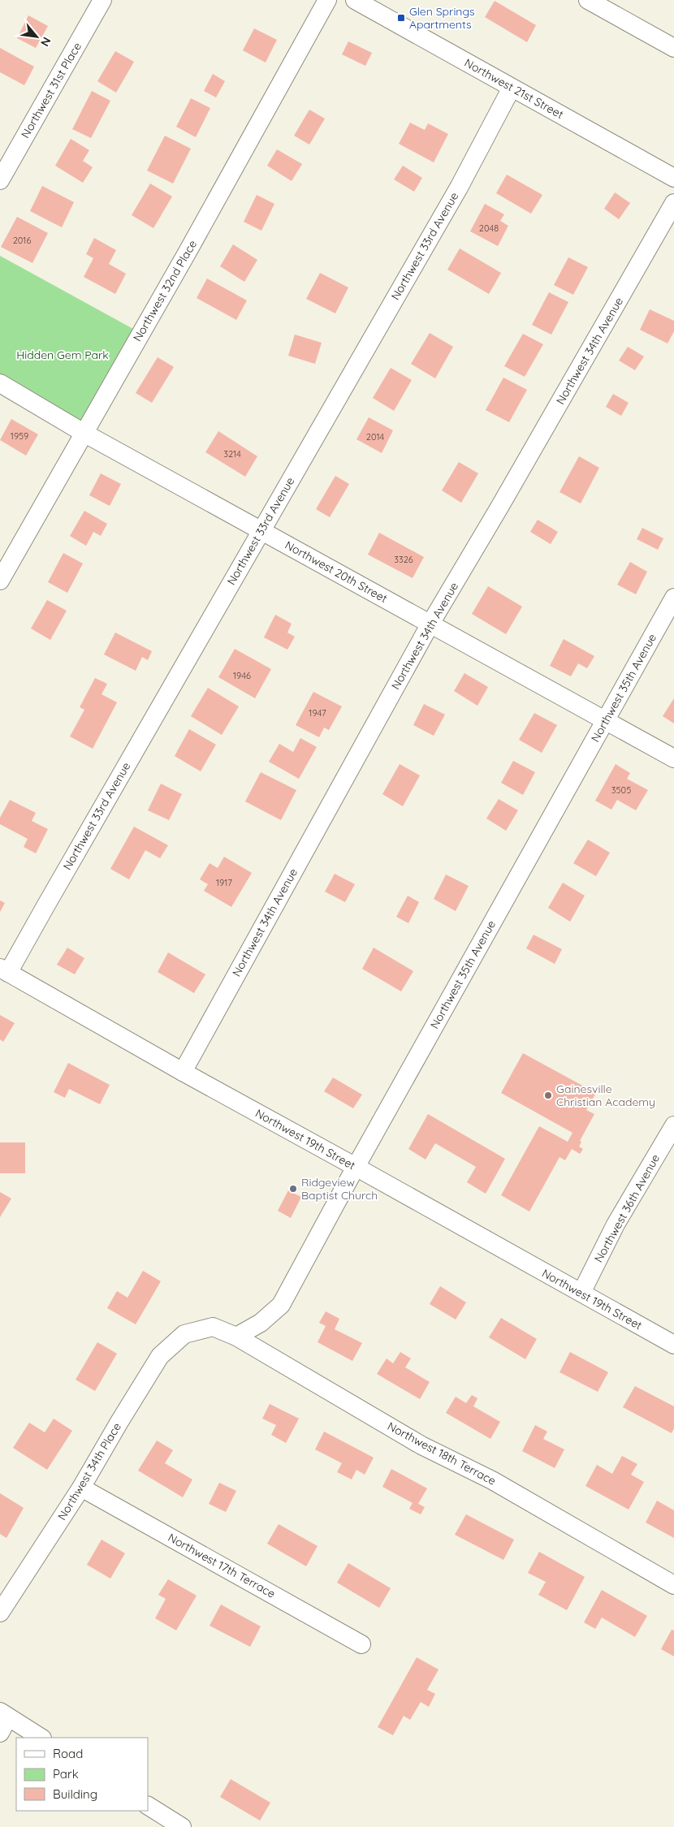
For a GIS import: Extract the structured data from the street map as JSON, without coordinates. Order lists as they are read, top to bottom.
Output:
{
  "streets": {
    "street": [
      "Northwest 21st Street",
      "Northwest 31st Place",
      "Northwest 33rd Avenue",
      "Northwest 32nd Place",
      "Northwest 34th Avenue",
      "Northwest 20th Street",
      "Northwest 35th Avenue",
      "Northwest 19th Street",
      "Northwest 36th Avenue",
      "Northwest 18th Terrace",
      "Northwest 34th Place",
      "Northwest 17th Terrace"
    ]
  },
  "crossings": [
    ["Northwest 21st Street", "Northwest 33rd Avenue"],
    ["Northwest 33rd Avenue", "Northwest 20th Street"],
    ["Northwest 33rd Avenue", "Northwest 19th Street"],
    ["Northwest 32nd Place", "Northwest 20th Street"],
    ["Northwest 34th Avenue", "Northwest 20th Street"],
    ["Northwest 34th Avenue", "Northwest 19th Street"],
    ["Northwest 20th Street", "Northwest 35th Avenue"],
    ["Northwest 35th Avenue", "Northwest 19th Street"],
    ["Northwest 35th Avenue", "Northwest 18th Terrace"],
    ["Northwest 19th Street", "Northwest 36th Avenue"],
    ["Northwest 18th Terrace", "Northwest 34th Place"],
    ["Northwest 34th Place", "Northwest 17th Terrace"]
  ],
  "parks": ["Hidden Gem Park"],
  "places": {
    "transit": ["Glen Springs Apartments"],
    "other": ["Gainesville Christian Academy", "Ridgeview Baptist Church"]
  },
  "house_numbers": [
    "2048",
    "2016",
    "1959",
    "2014",
    "3214",
    "3326",
    "1946",
    "1947",
    "3505",
    "1917"
  ],
  "legend": ["Road", "Park", "Building"],
  "north": "bottom right"
}
